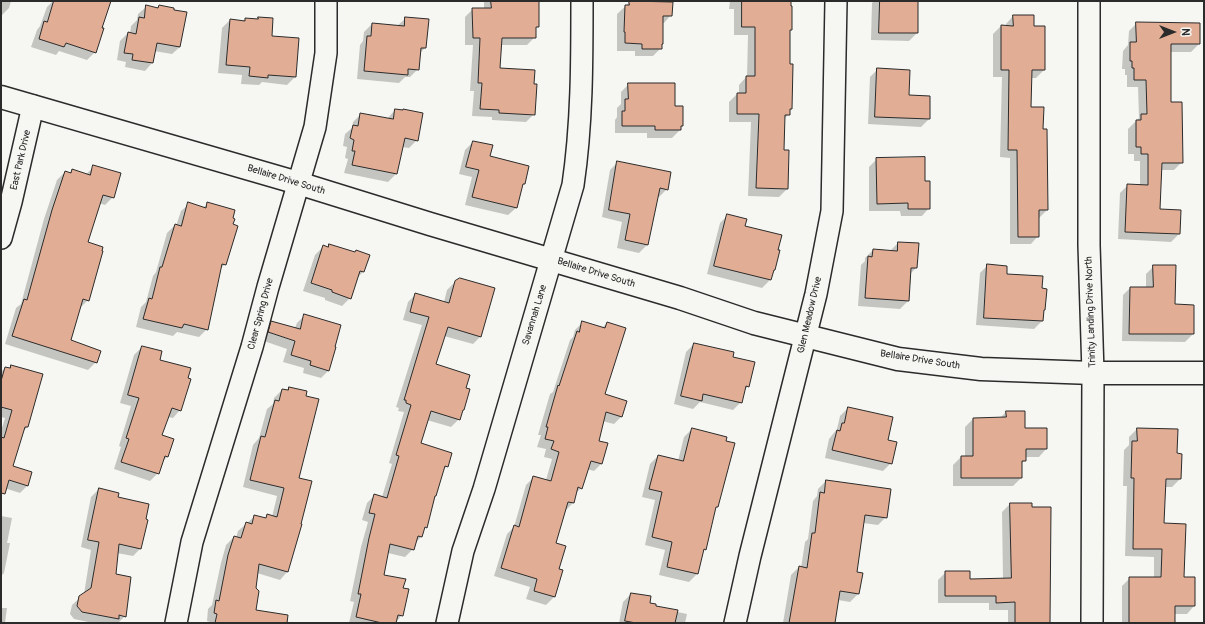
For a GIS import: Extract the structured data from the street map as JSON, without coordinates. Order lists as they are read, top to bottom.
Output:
{
  "streets": {
    "street": [
      "East Park Drive",
      "Bellaire Drive South",
      "Trinity Landing Drive North",
      "Clear Spring Drive",
      "Savannah Lane",
      "Glen Meadow Drive"
    ]
  },
  "crossings": [
    ["East Park Drive", "Bellaire Drive South"],
    ["Bellaire Drive South", "Trinity Landing Drive North"],
    ["Bellaire Drive South", "Clear Spring Drive"],
    ["Bellaire Drive South", "Savannah Lane"],
    ["Bellaire Drive South", "Glen Meadow Drive"]
  ],
  "north": "right"
}
